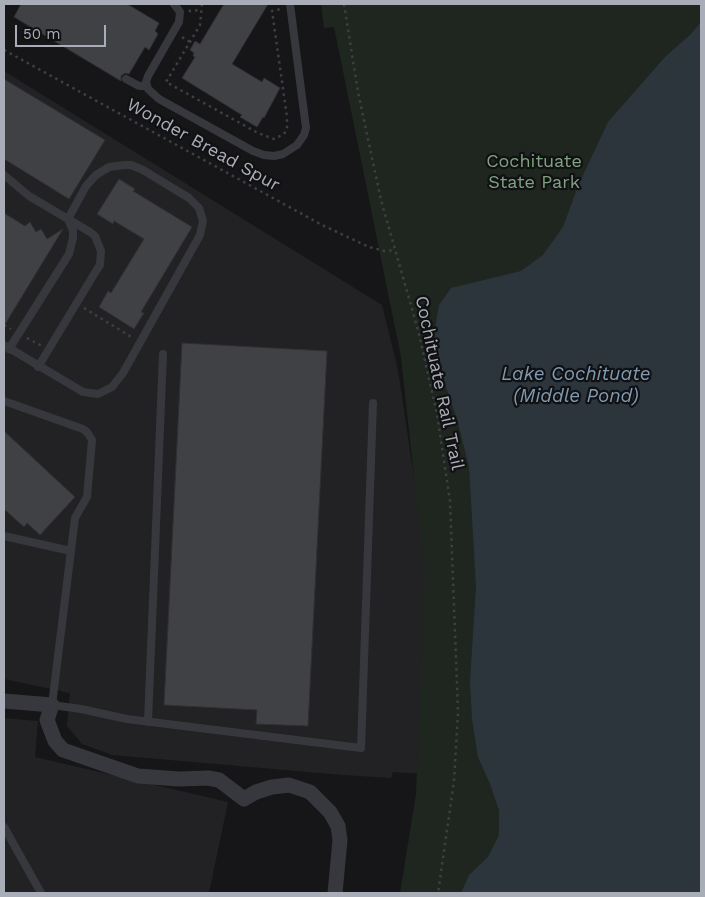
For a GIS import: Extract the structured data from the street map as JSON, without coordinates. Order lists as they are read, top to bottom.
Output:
{
  "streets": {
    "path": ["Wonder Bread Spur", "Cochituate Rail Trail"]
  },
  "crossings": [
    ["Wonder Bread Spur", "Cochituate Rail Trail"]
  ],
  "water": ["Lake Cochituate (Middle Pond)"],
  "parks": ["Cochituate State Park"],
  "scale_bar": "50 m"
}
